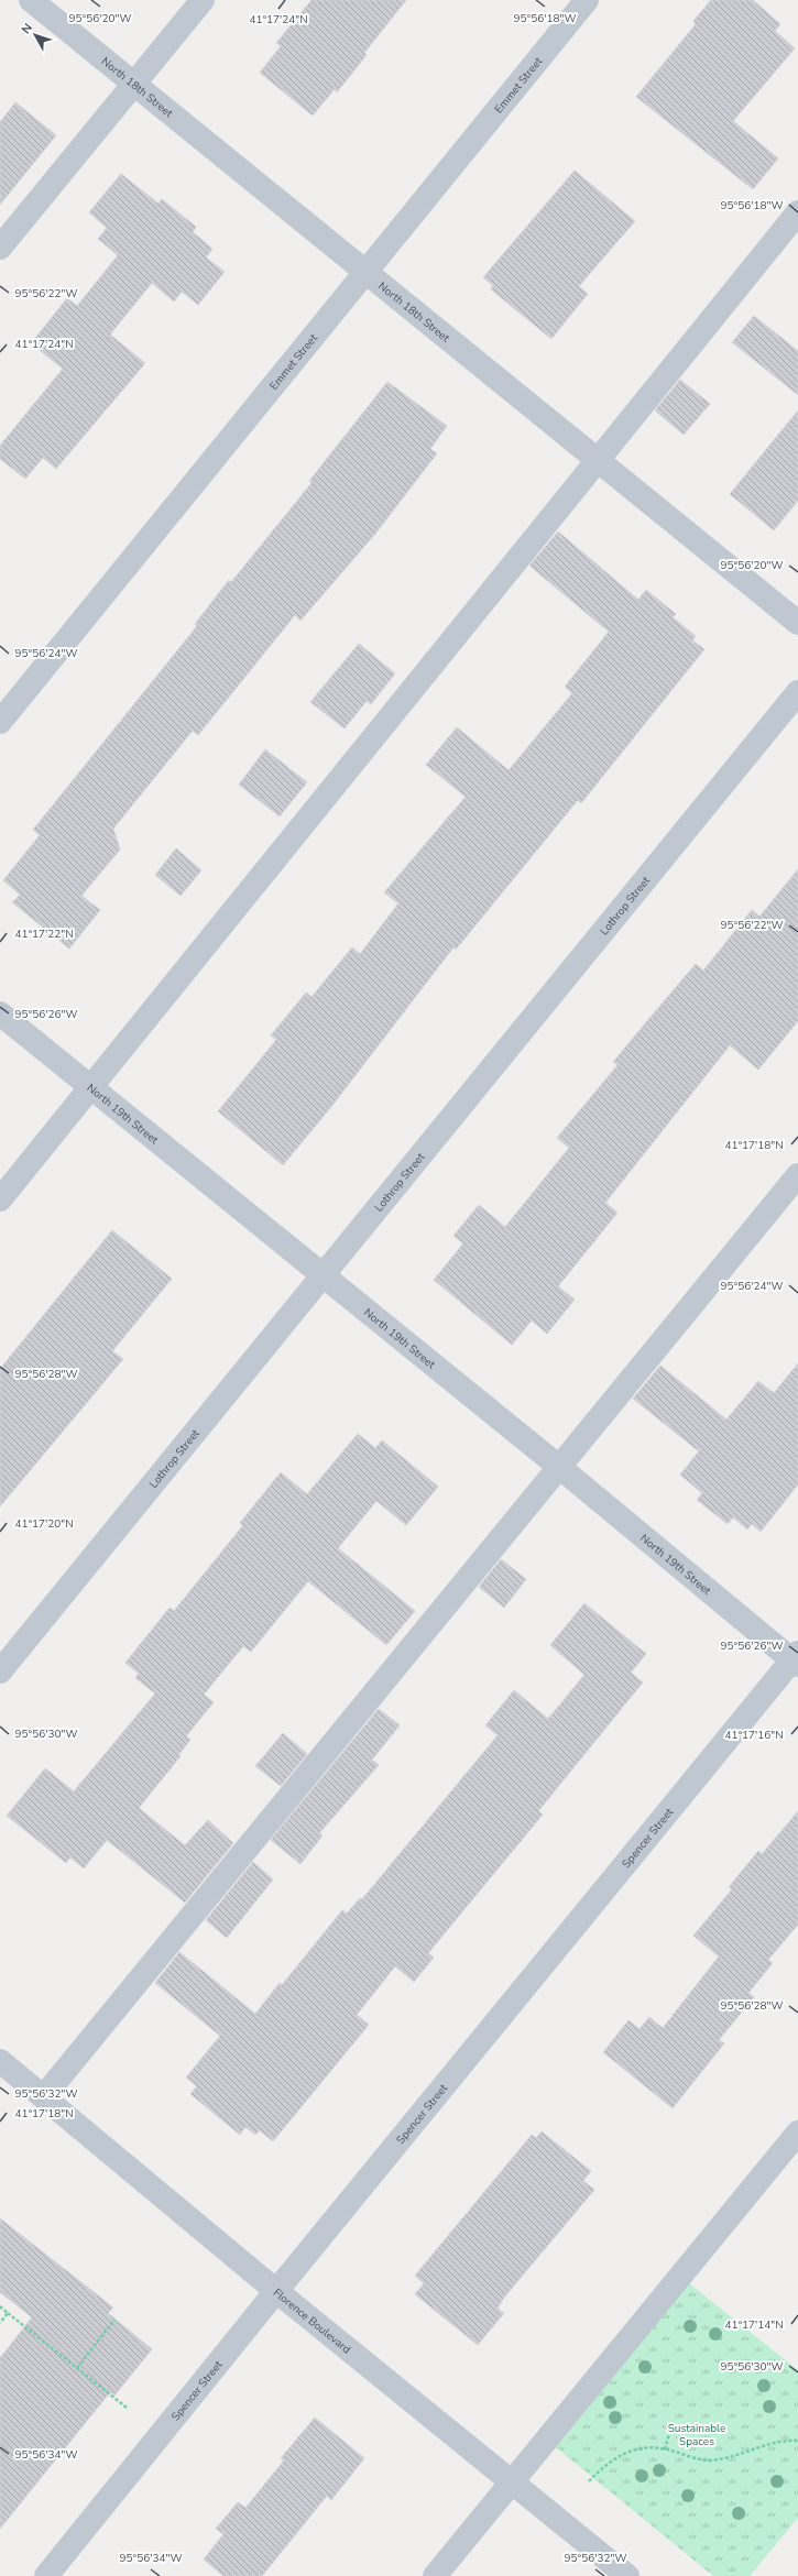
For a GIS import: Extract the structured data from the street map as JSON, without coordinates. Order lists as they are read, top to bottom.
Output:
{
  "streets": {
    "street": [
      "Emmet Street",
      "North 18th Street",
      "Lothrop Street",
      "North 19th Street",
      "Spencer Street",
      "Florence Boulevard"
    ]
  },
  "crossings": [
    ["Emmet Street", "North 18th Street"],
    ["Lothrop Street", "North 19th Street"],
    ["North 19th Street", "Spencer Street"],
    ["Spencer Street", "Florence Boulevard"]
  ],
  "parks": ["Sustainable Spaces"],
  "north": "top left",
  "coordinates": [
    "95°56'20\"W",
    "95°56'18\"W",
    "41°17'24\"N",
    "95°56'22\"W",
    "95°56'24\"W",
    "41°17'22\"N",
    "95°56'26\"W",
    "41°17'18\"N",
    "95°56'28\"W",
    "41°17'20\"N",
    "95°56'30\"W",
    "41°17'16\"N",
    "95°56'32\"W",
    "41°17'14\"N",
    "95°56'34\"W"
  ]
}
